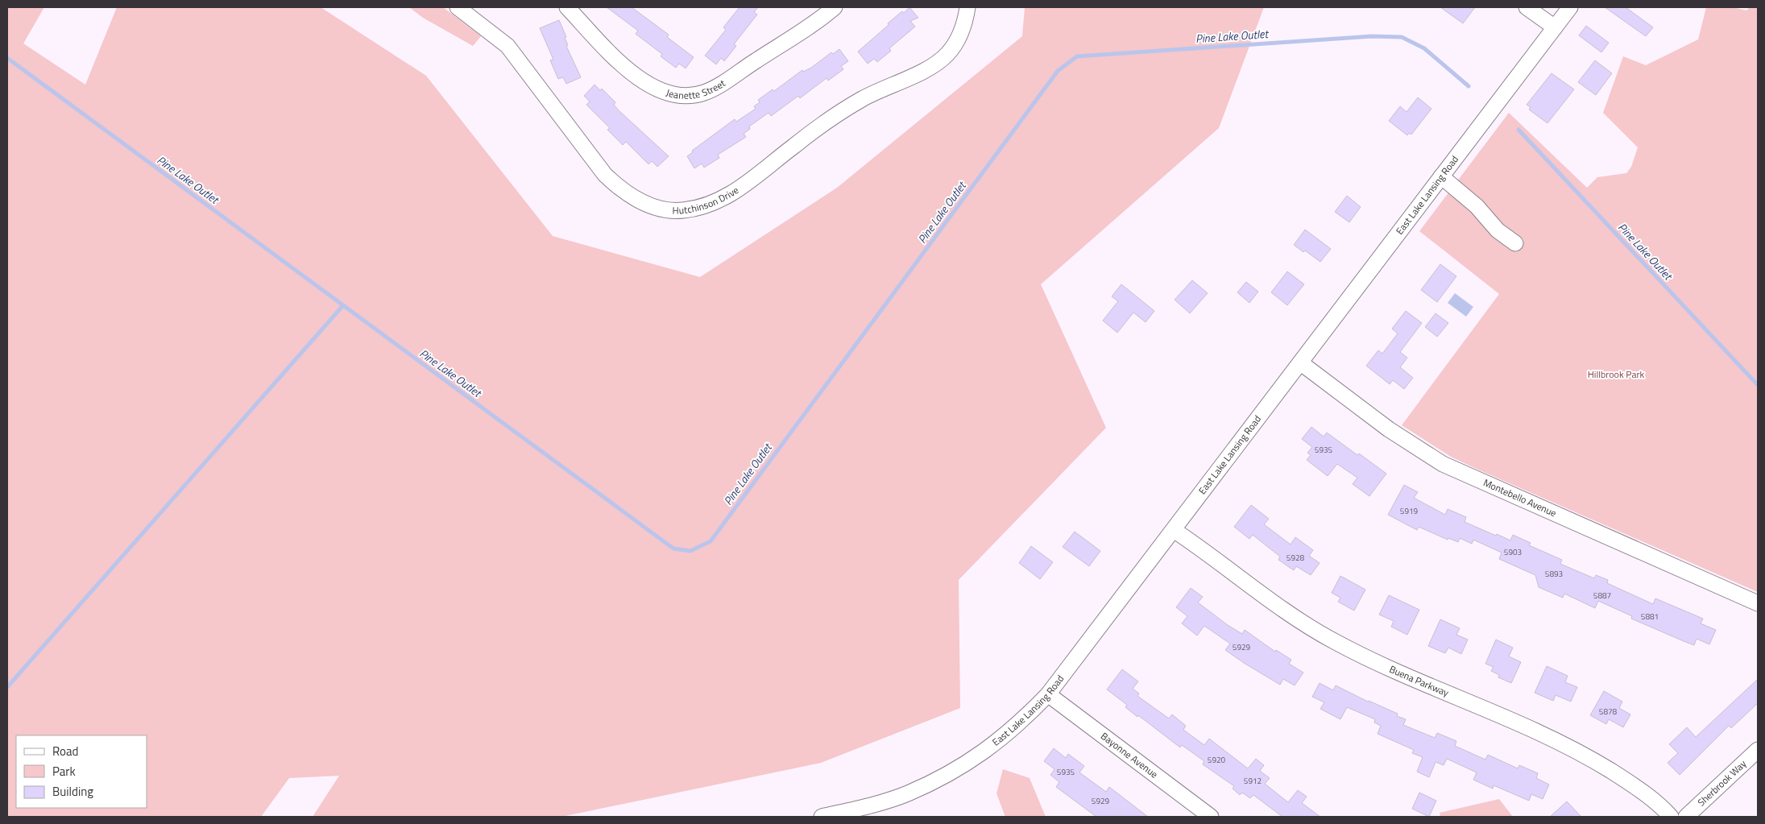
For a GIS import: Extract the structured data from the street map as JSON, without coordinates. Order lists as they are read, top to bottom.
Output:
{
  "streets": {
    "street": [
      "Jeanette Street",
      "East Lake Lansing Road",
      "Hutchinson Drive",
      "Montebello Avenue",
      "Buena Parkway",
      "Bayonne Avenue",
      "Sherbrook Way"
    ]
  },
  "crossings": [
    ["East Lake Lansing Road", "Montebello Avenue"],
    ["East Lake Lansing Road", "Buena Parkway"],
    ["East Lake Lansing Road", "Bayonne Avenue"]
  ],
  "water": ["Pine Lake Outlet"],
  "parks": ["Hillbrook Park"],
  "house_numbers": [
    "5935",
    "5919",
    "5903",
    "5928",
    "5893",
    "5887",
    "5881",
    "5929",
    "5878",
    "5920",
    "5935",
    "5912",
    "5929"
  ],
  "legend": ["Road", "Park", "Building"]
}
